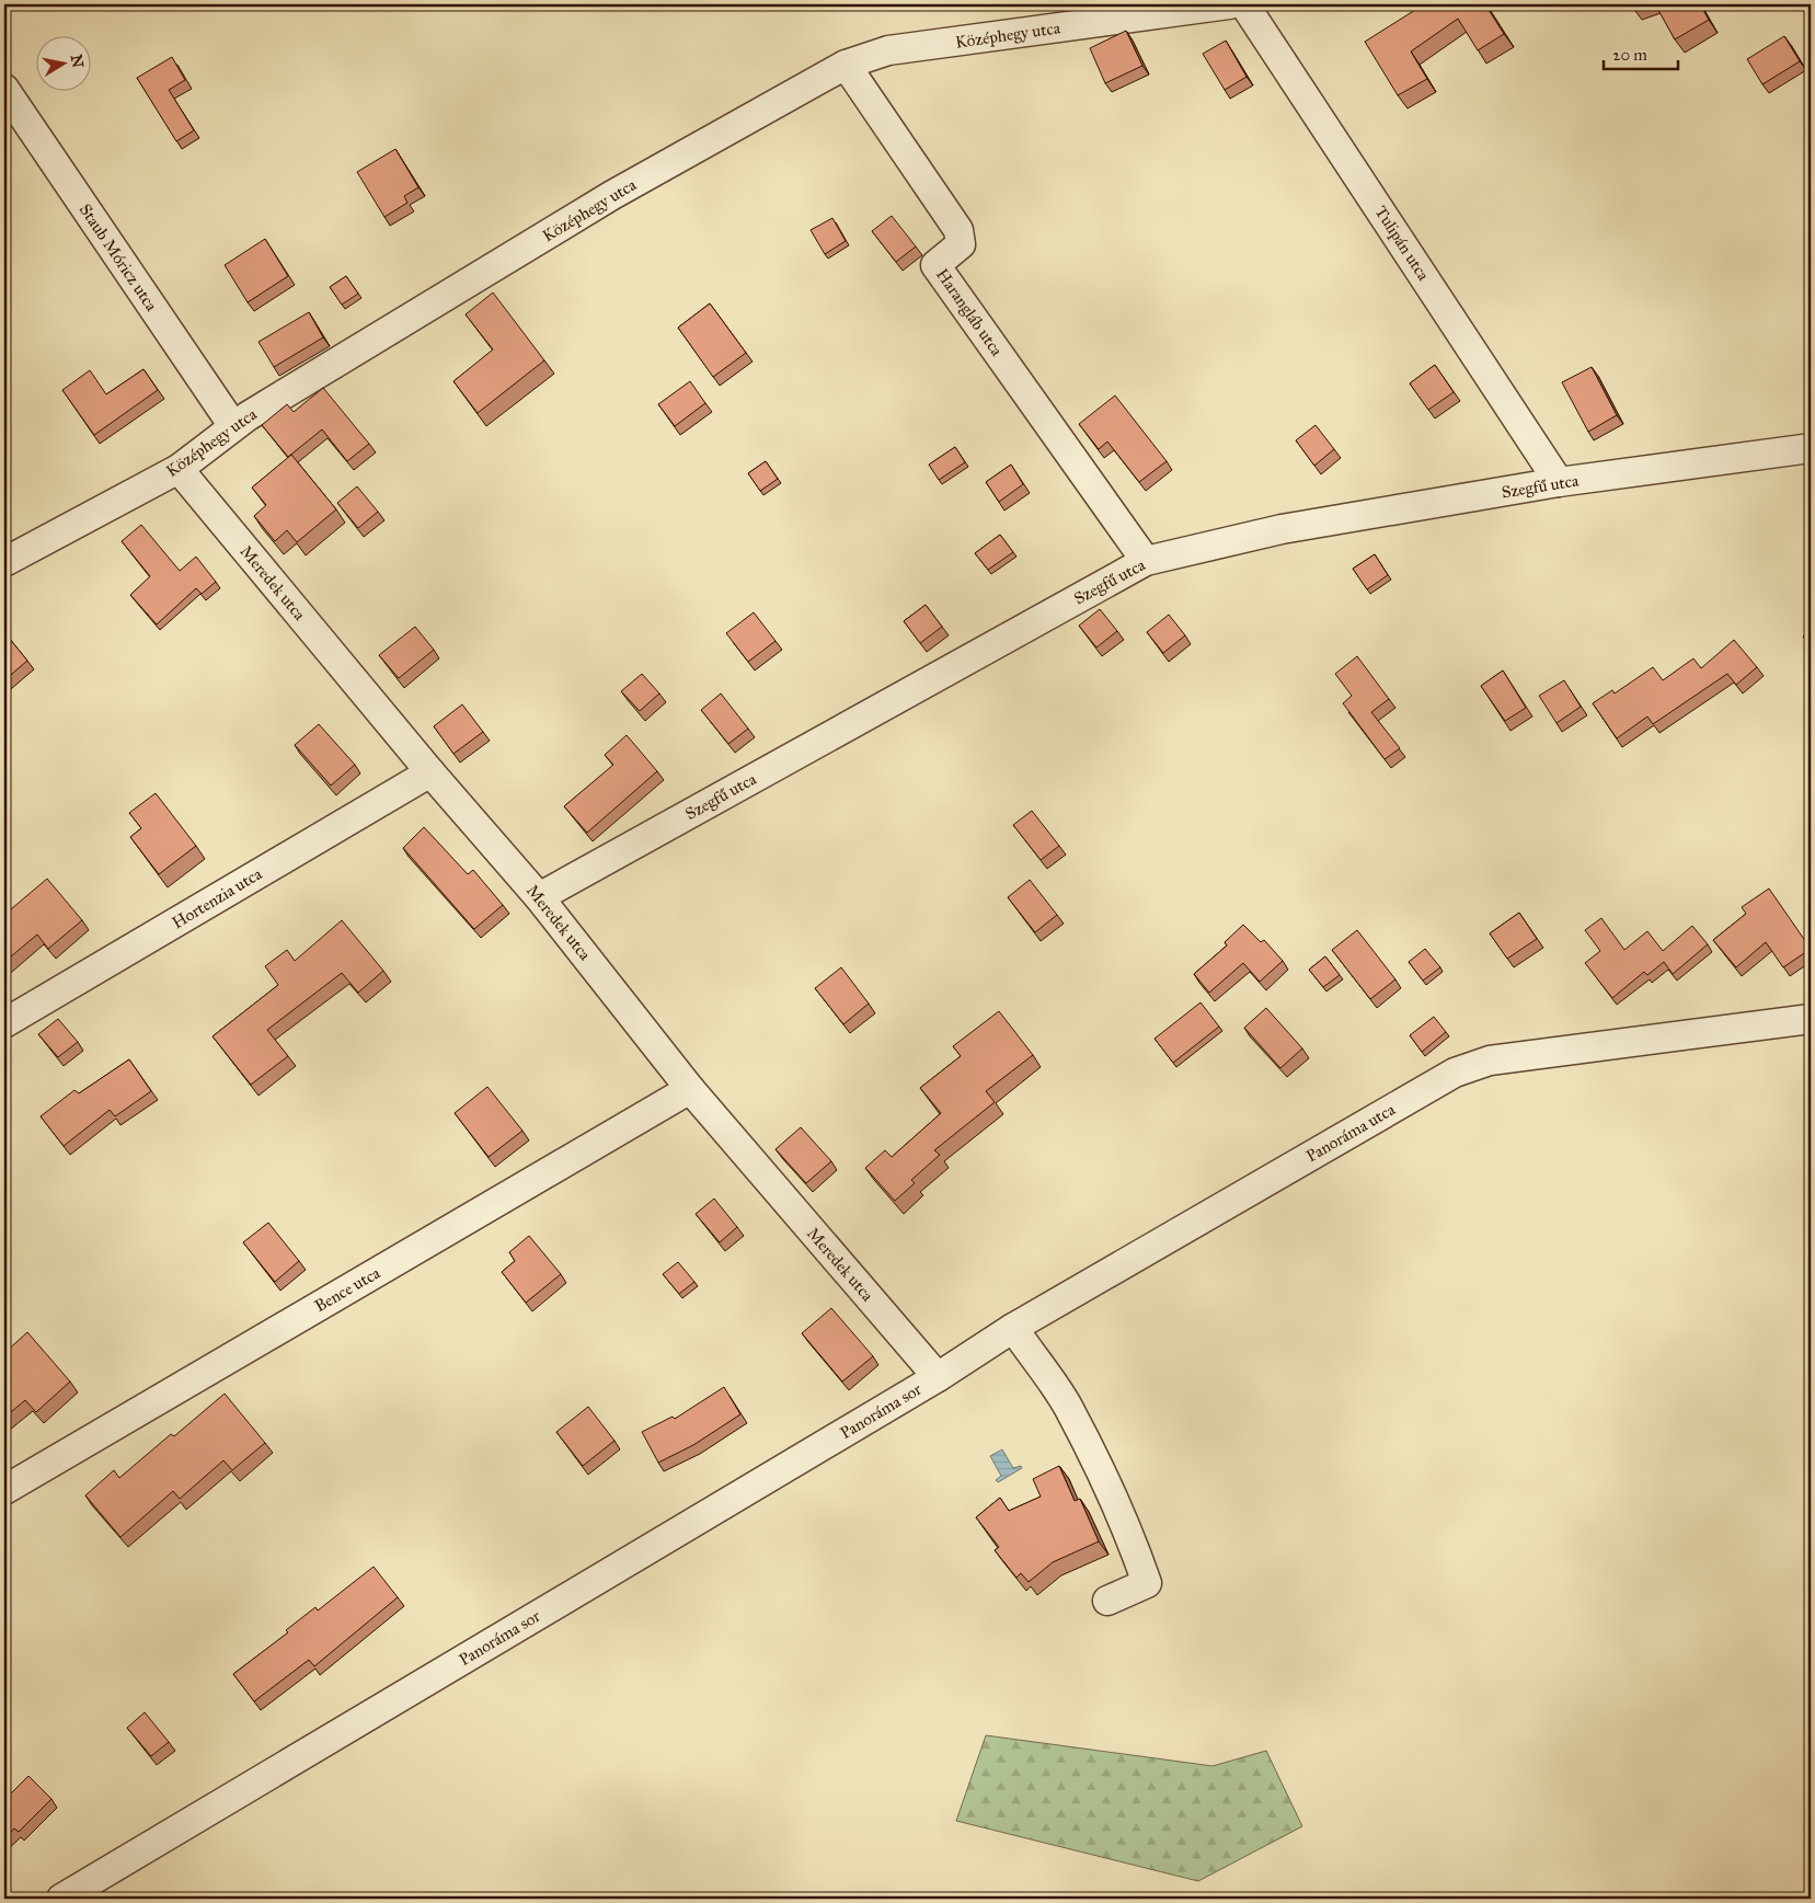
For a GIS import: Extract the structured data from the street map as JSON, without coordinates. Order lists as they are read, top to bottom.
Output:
{
  "streets": {
    "street": [
      "Középhegy utca",
      "Tulipán utca",
      "Staub Móricz utca",
      "Harangláb utca",
      "Szegfű utca",
      "Meredek utca",
      "Hortenzia utca",
      "Panoráma utca",
      "Bence utca",
      "Panoráma sor"
    ]
  },
  "crossings": [
    ["Középhegy utca", "Staub Móricz utca"],
    ["Középhegy utca", "Harangláb utca"],
    ["Középhegy utca", "Meredek utca"],
    ["Tulipán utca", "Szegfű utca"],
    ["Harangláb utca", "Szegfű utca"],
    ["Szegfű utca", "Meredek utca"],
    ["Meredek utca", "Hortenzia utca"],
    ["Meredek utca", "Panoráma utca"],
    ["Meredek utca", "Bence utca"],
    ["Meredek utca", "Panoráma sor"],
    ["Panoráma utca", "Panoráma sor"]
  ],
  "scale_bar": "20 m",
  "north": "right"
}
